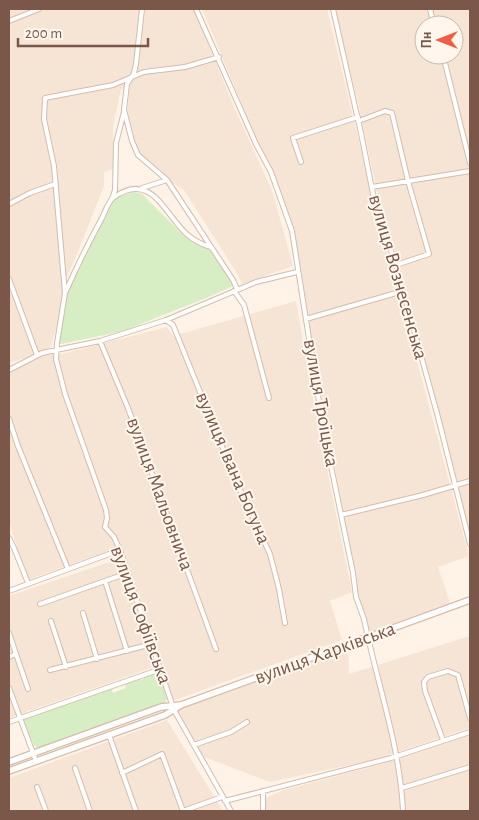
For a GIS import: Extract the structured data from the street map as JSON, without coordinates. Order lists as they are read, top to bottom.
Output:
{
  "streets": {
    "street": [
      "вулиця Вознесенська",
      "вулиця Троїцька",
      "вулиця Івана Богуна",
      "вулиця Мальовнича",
      "вулиця Софіївська",
      "вулиця Харківська"
    ]
  },
  "crossings": [
    ["вулиця Троїцька", "вулиця Харківська"],
    ["вулиця Софіївська", "вулиця Харківська"]
  ],
  "scale_bar": "200 m",
  "north": "left"
}
